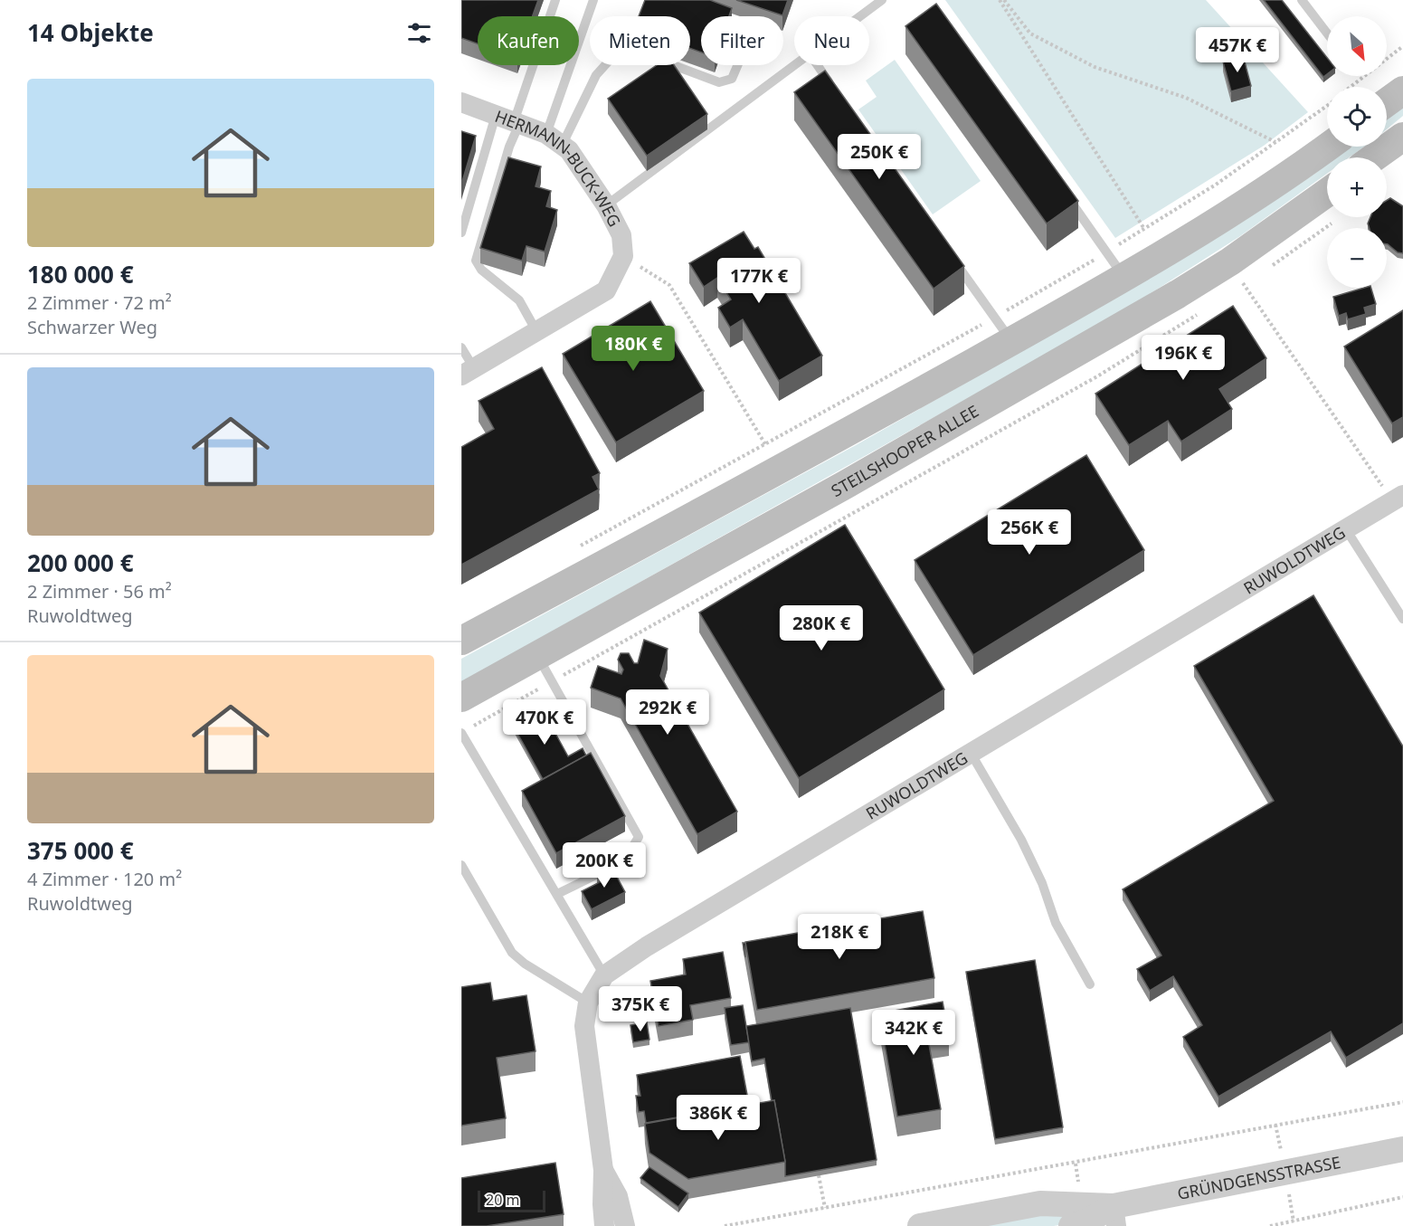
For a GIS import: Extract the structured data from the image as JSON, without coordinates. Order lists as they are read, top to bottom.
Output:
{
  "streets": {
    "main road": ["STEILSHOOPER ALLEE"],
    "street": ["HERMANN-BUCK-WEG", "RUWOLDTWEG", "GRÜNDGENSSTRASSE"]
  },
  "scale_bar": "20 m",
  "north": "bottom right",
  "page": {
    "heading": "14 Objekte",
    "map_buttons": ["+", "−"],
    "chip": [
      "Kaufen",
      "Mieten",
      "Filter",
      "Neu"
    ],
    "price": [
      "457K €",
      "250K €",
      "177K €",
      "180K €",
      "196K €",
      "256K €",
      "280K €",
      "292K €",
      "470K €",
      "200K €",
      "218K €",
      "375K €",
      "342K €",
      "386K €"
    ],
    "list": [
      {
        "name": "180 000 €",
        "note": "2 Zimmer · 72 m² · Schwarzer Weg"
      },
      {
        "name": "200 000 €",
        "note": "2 Zimmer · 56 m² · Ruwoldtweg"
      },
      {
        "name": "375 000 €",
        "note": "4 Zimmer · 120 m² · Ruwoldtweg"
      }
    ],
    "scale": "20 m"
  }
}
